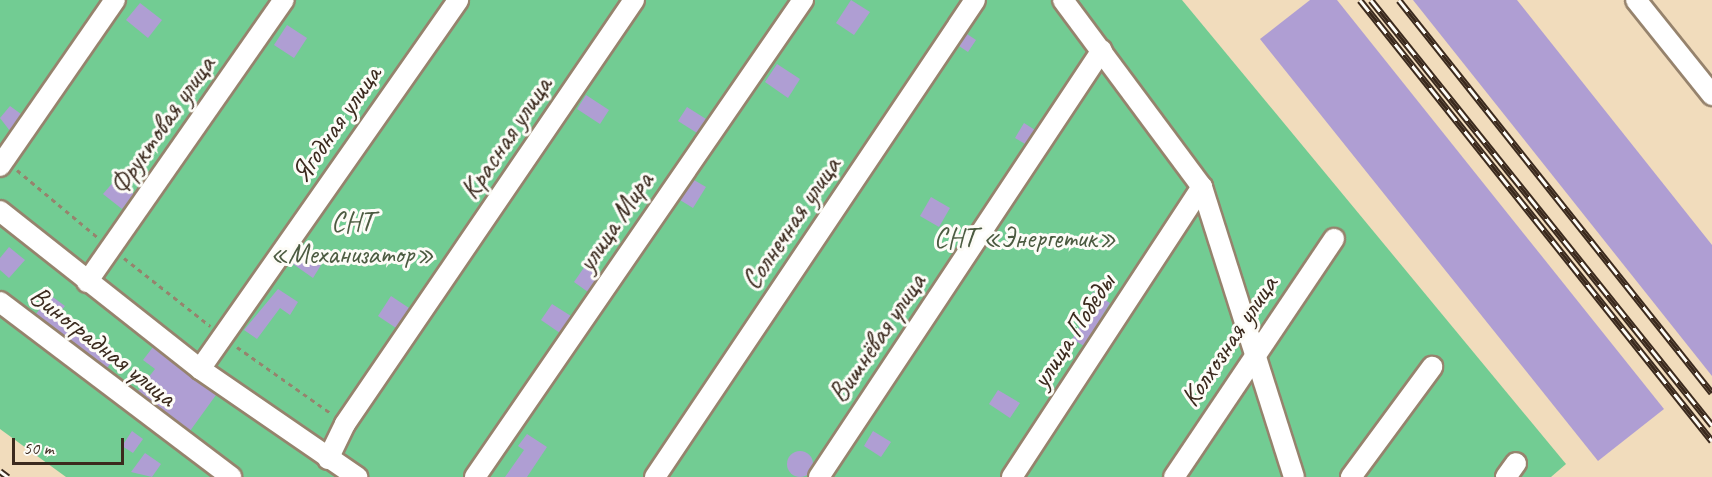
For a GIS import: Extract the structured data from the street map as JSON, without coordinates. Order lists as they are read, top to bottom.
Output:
{
  "streets": {
    "street": [
      "Ягодная улица",
      "Фруктовая улица",
      "Красная улица",
      "улица Мира",
      "Солнечная улица",
      "улица Победы",
      "Вишнёвая улица",
      "Колхозная улица",
      "Виноградная улица"
    ]
  },
  "parks": ["СНТ «Механизатор»", "СНТ «Энергетик»"],
  "scale_bar": "50 m"
}
